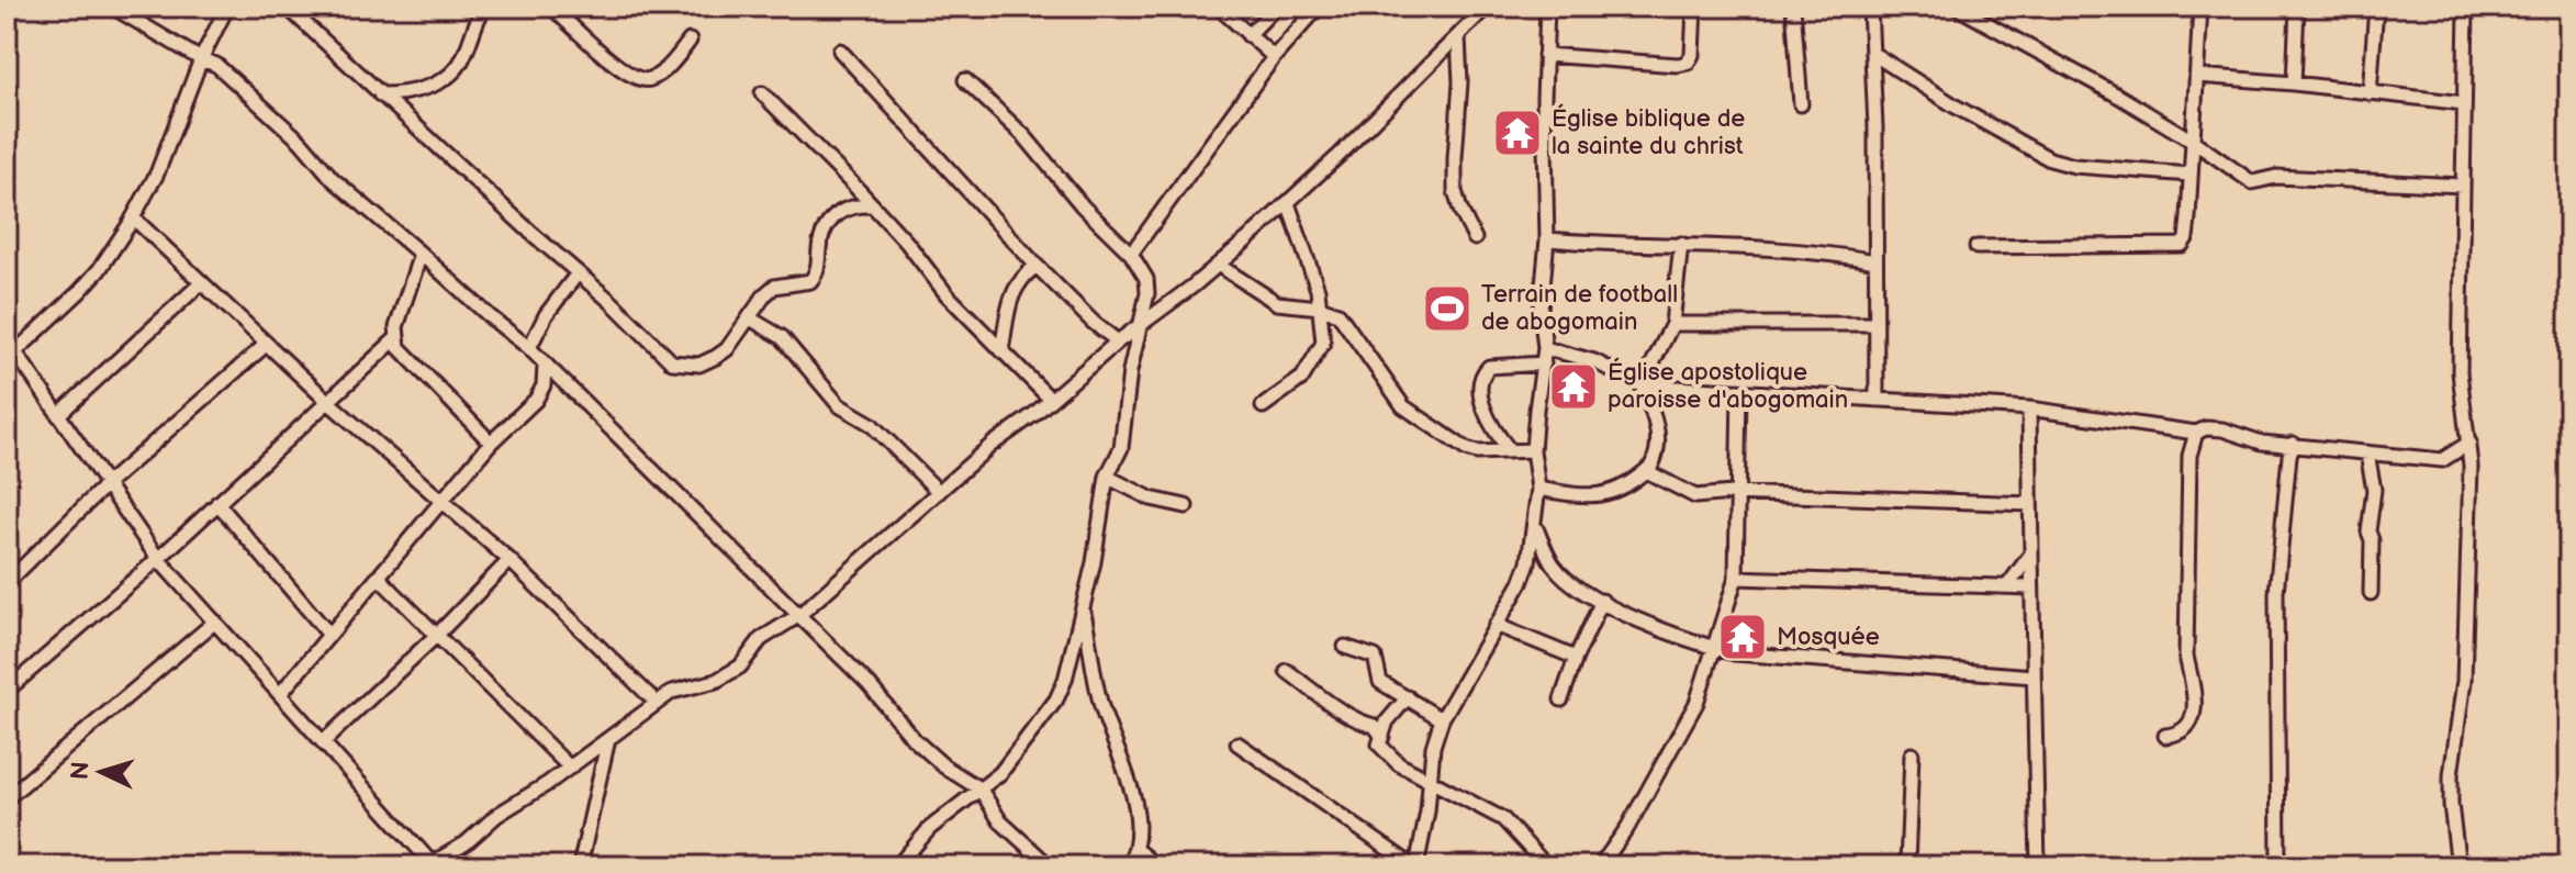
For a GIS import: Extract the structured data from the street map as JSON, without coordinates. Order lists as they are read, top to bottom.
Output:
{
  "places": {
    "temple": ["Église biblique de la sainte du christ", "Église apostolique paroisse d'abogomain", "Mosquée"],
    "sports": ["Terrain de football de abogomain"]
  },
  "north": "left"
}
